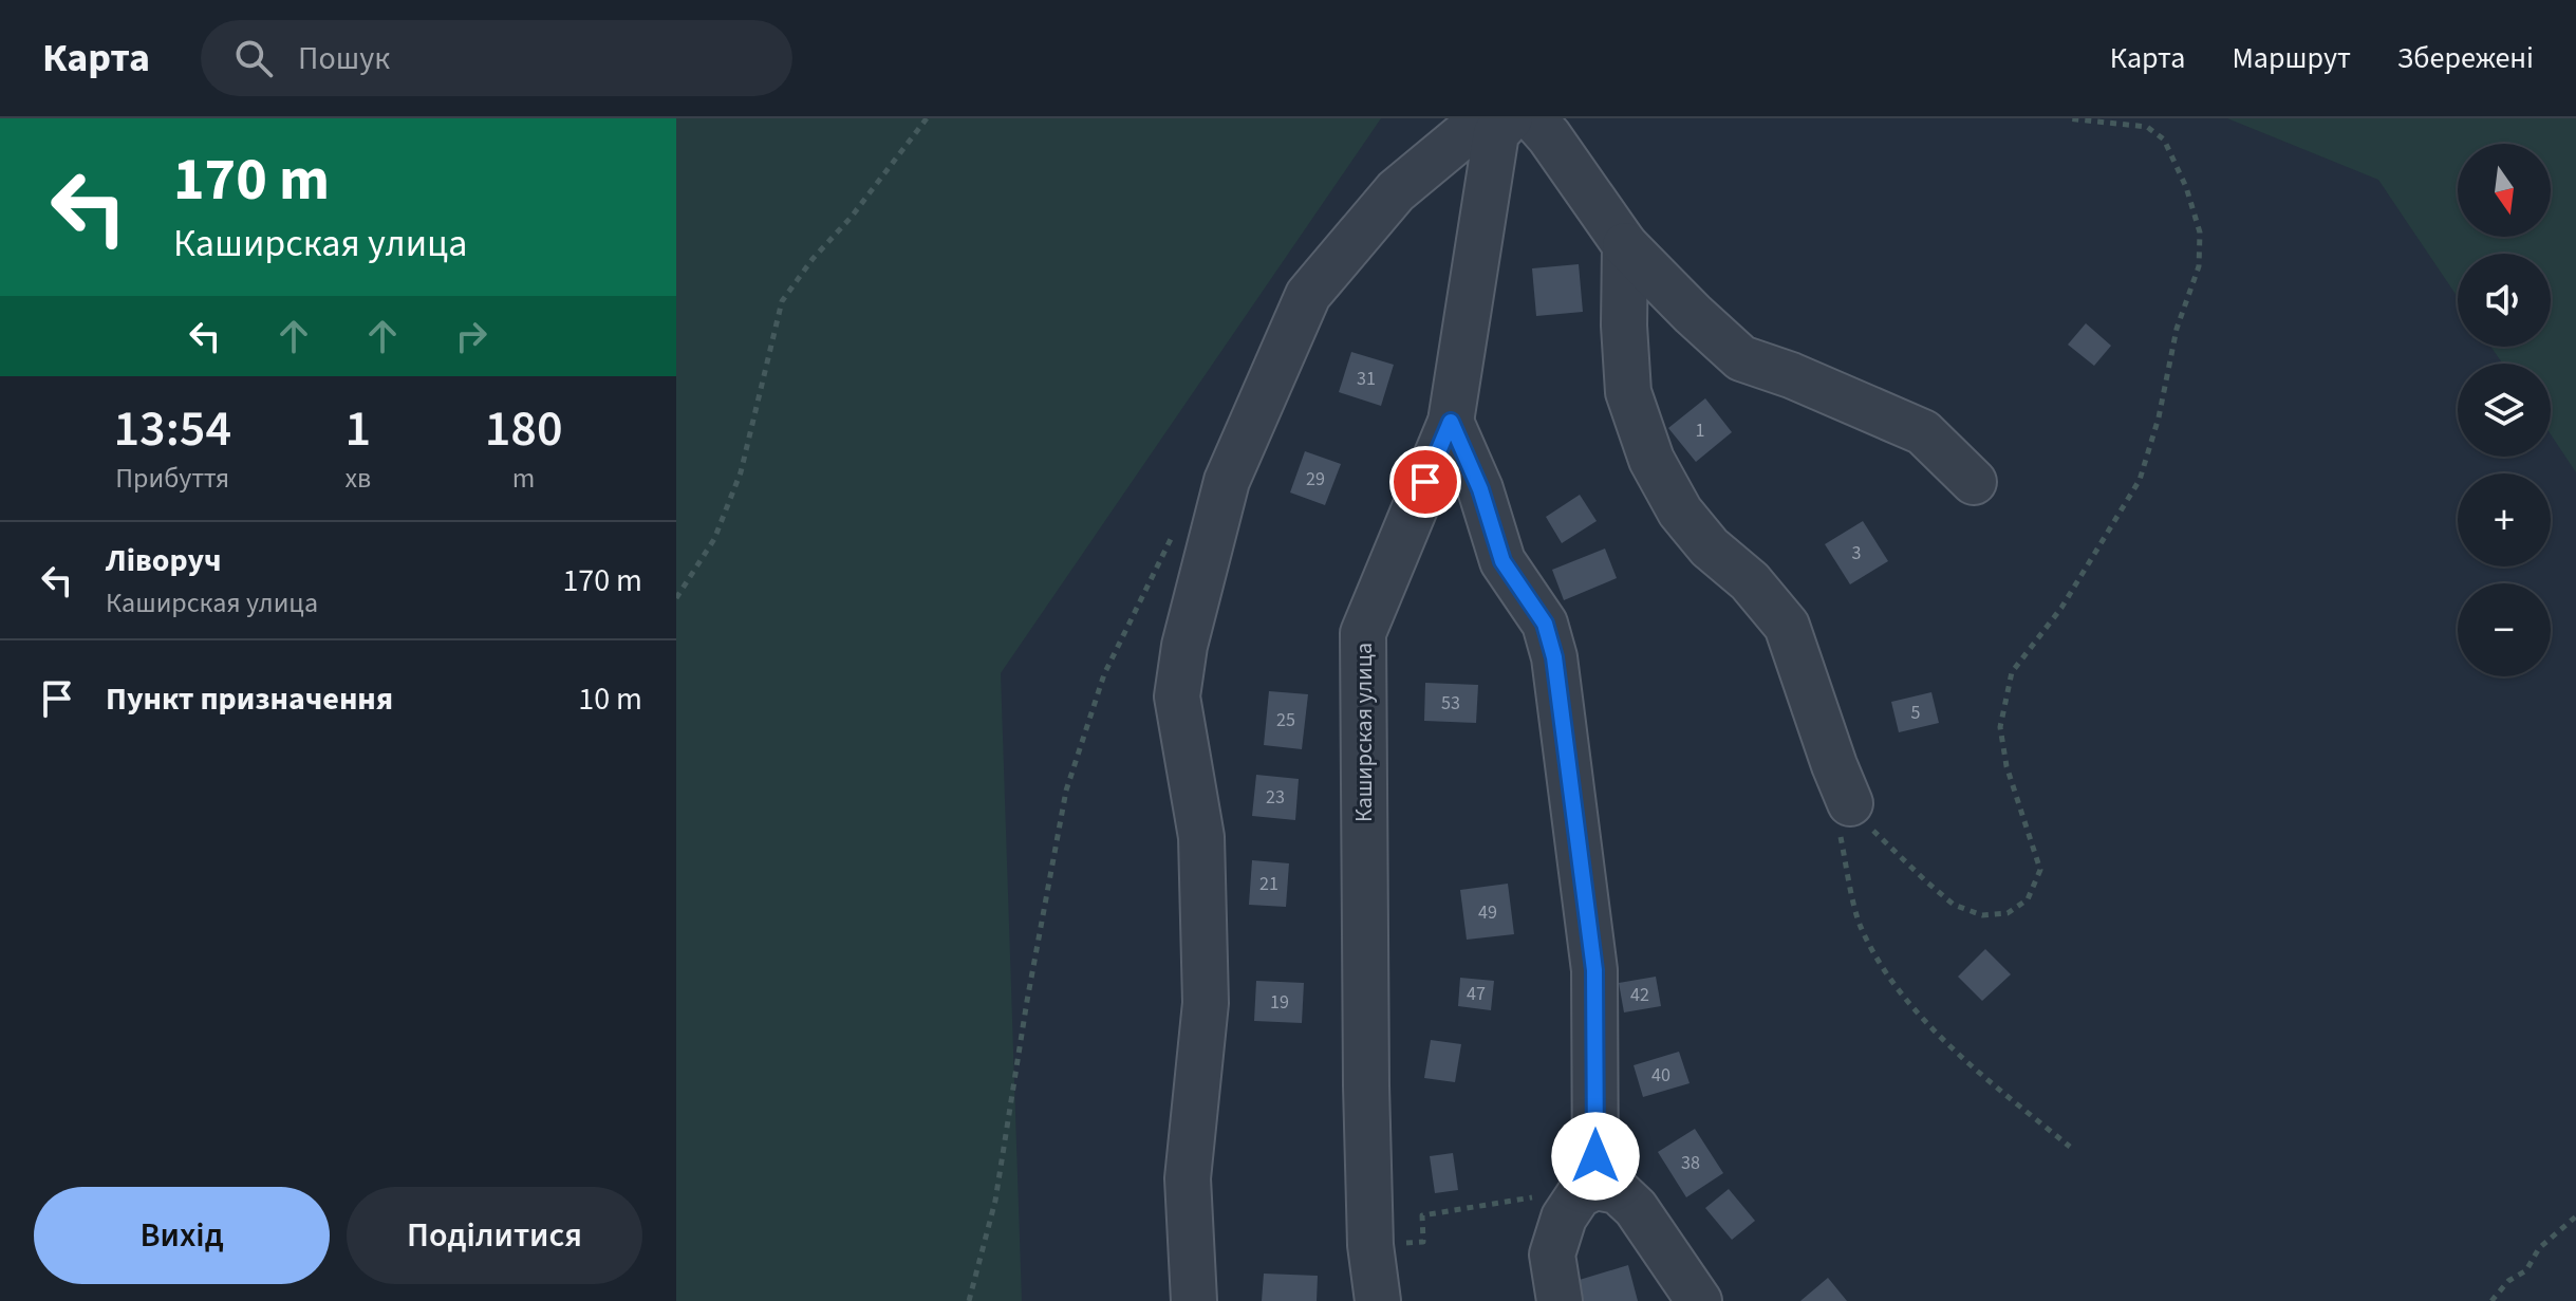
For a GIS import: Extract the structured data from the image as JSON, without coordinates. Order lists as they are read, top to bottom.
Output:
{
  "streets": {
    "street": ["Каширская улица"]
  },
  "house_numbers": [
    "31",
    "1",
    "29",
    "3",
    "53",
    "5",
    "25",
    "23",
    "21",
    "49",
    "47",
    "42",
    "19",
    "40",
    "38"
  ],
  "north": "bottom",
  "page": {
    "header": "Карта",
    "search": "Пошук",
    "nav": ["Карта", "Маршрут", "Збережені"],
    "turn": ["170 m", "Каширская улица"],
    "map_buttons": ["+", "−"],
    "eta": [
      "13:54",
      "Прибуття",
      "1",
      "хв",
      "180",
      "m"
    ],
    "list": [
      {
        "name": "Ліворуч",
        "note": "Каширская улица",
        "value": "170 m"
      },
      {
        "name": "Пункт призначення",
        "value": "10 m"
      }
    ],
    "buttons": ["Вихід", "Поділитися"]
  }
}
